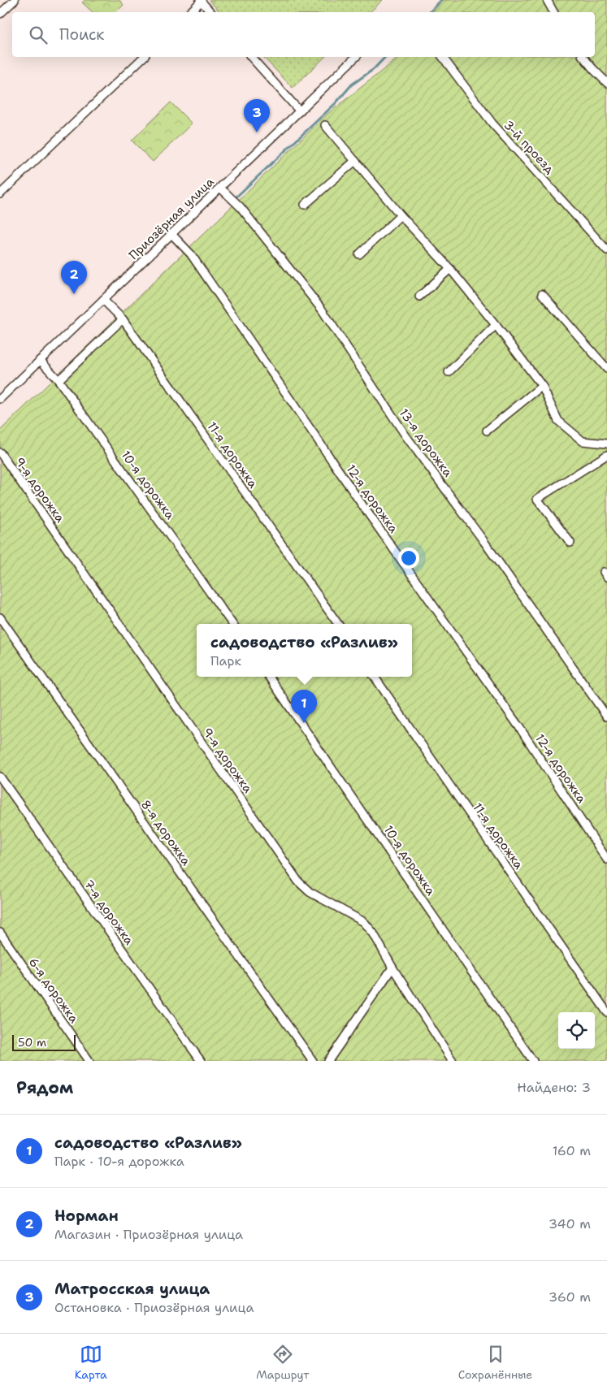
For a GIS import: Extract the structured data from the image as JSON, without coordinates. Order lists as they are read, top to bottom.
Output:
{
  "streets": {
    "street": [
      "3-й проезд",
      "Приозёрная улица",
      "13-я дорожка",
      "11-я дорожка",
      "10-я дорожка",
      "9-я дорожка",
      "12-я дорожка",
      "8-я дорожка",
      "7-я дорожка",
      "6-я дорожка"
    ]
  },
  "crossings": [
    ["Приозёрная улица", "13-я дорожка"],
    ["Приозёрная улица", "11-я дорожка"],
    ["Приозёрная улица", "10-я дорожка"],
    ["Приозёрная улица", "12-я дорожка"]
  ],
  "scale_bar": "50 m",
  "page": {
    "search": "Поиск",
    "pins": ["3", "2", "1"],
    "popup": ["садоводство «Разлив»", "Парк"],
    "scale": "50 m",
    "heading": ["Рядом", "Найдено: 3"],
    "list": [
      {
        "mark": "1",
        "name": "садоводство «Разлив»",
        "note": "Парк · 10-я дорожка",
        "value": "160 m"
      },
      {
        "mark": "2",
        "name": "Норман",
        "note": "Магазин · Приозёрная улица",
        "value": "340 m"
      },
      {
        "mark": "3",
        "name": "Матросская улица",
        "note": "Остановка · Приозёрная улица",
        "value": "360 m"
      }
    ],
    "nav": ["Карта", "Маршрут", "Сохранённые"]
  }
}
